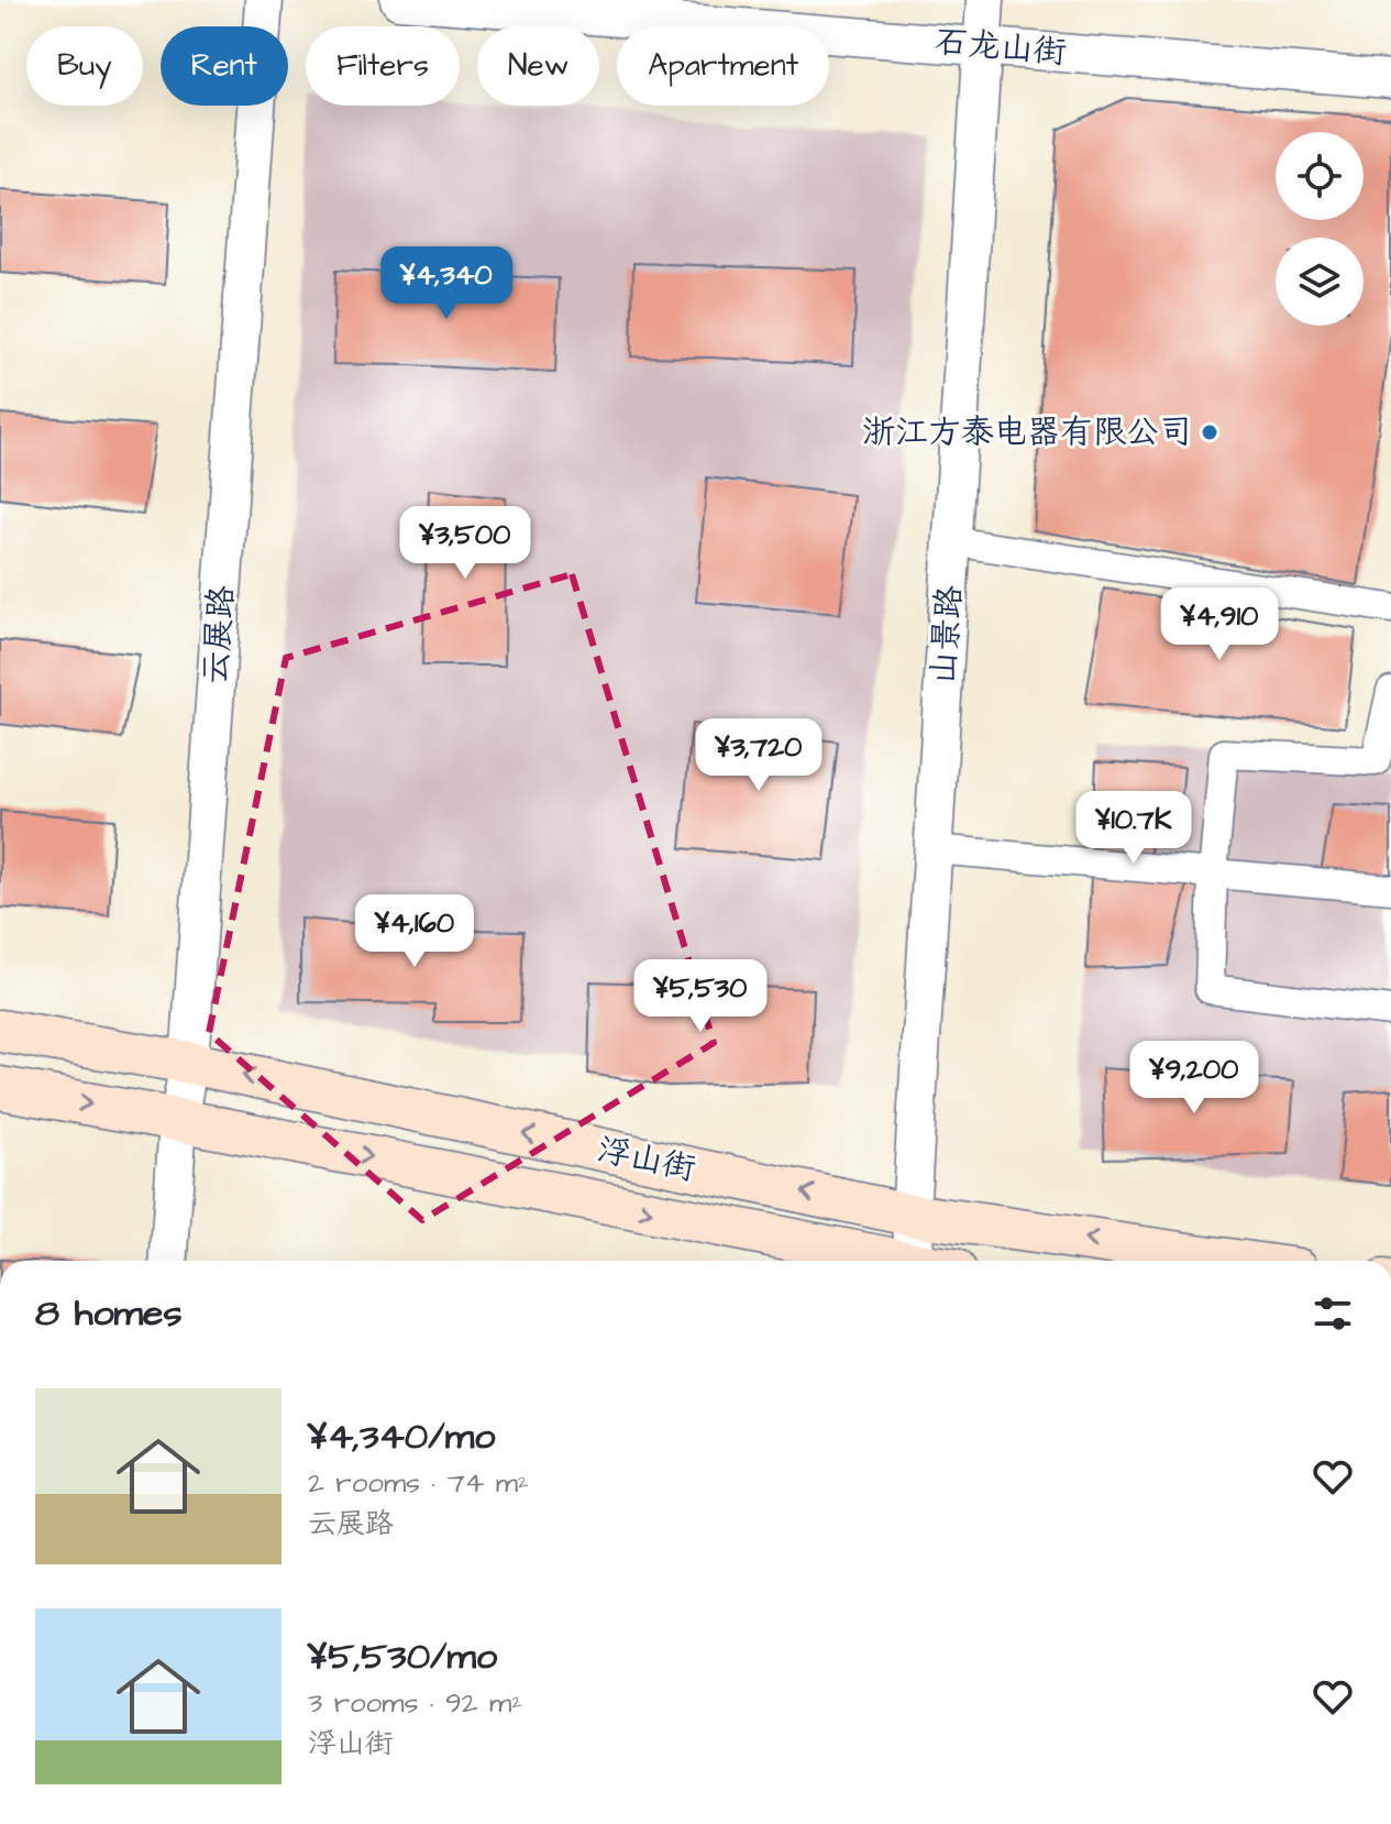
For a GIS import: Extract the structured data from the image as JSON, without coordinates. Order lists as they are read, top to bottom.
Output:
{
  "streets": {
    "main road": ["浮山街"],
    "street": ["石龙山街", "云展路", "山景路"]
  },
  "crossings": [
    ["石龙山街", "山景路"],
    ["云展路", "浮山街"],
    ["山景路", "浮山街"]
  ],
  "places": ["浙江方泰电器有限公司"],
  "page": {
    "chip": [
      "Buy",
      "Rent",
      "Filters",
      "New",
      "Apartment"
    ],
    "price": [
      "¥4,340",
      "¥3,500",
      "¥4,910",
      "¥3,720",
      "¥10.7K",
      "¥4,160",
      "¥5,530",
      "¥9,200"
    ],
    "heading": "8 homes",
    "list": [
      {
        "name": "¥4,340/mo",
        "note": "2 rooms · 74 m² · 云展路"
      },
      {
        "name": "¥5,530/mo",
        "note": "3 rooms · 92 m² · 浮山街"
      }
    ]
  }
}
